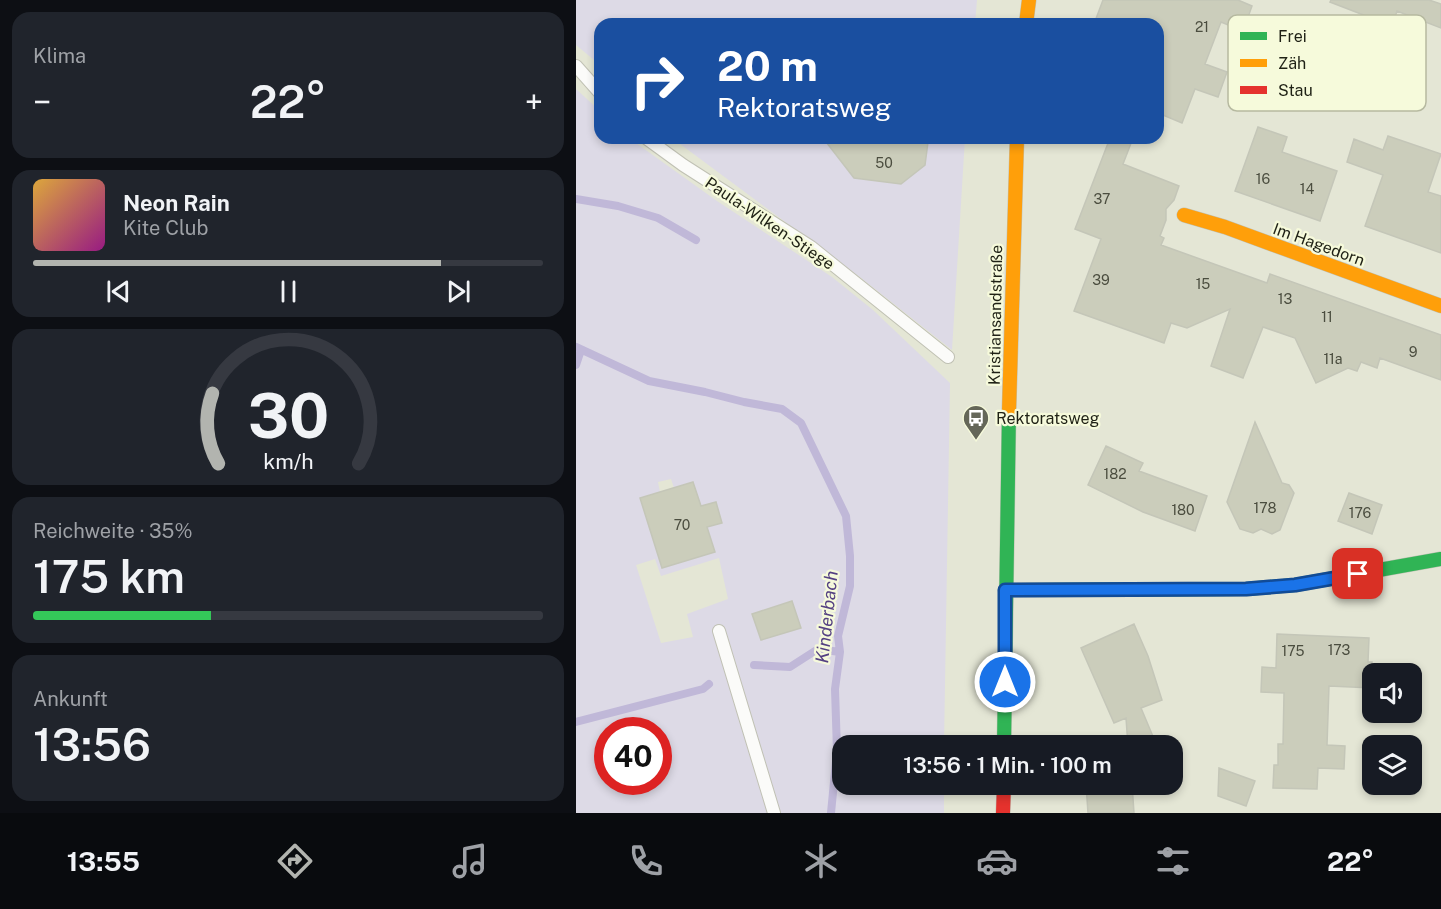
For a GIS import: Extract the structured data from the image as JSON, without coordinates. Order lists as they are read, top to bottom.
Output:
{
  "streets": {
    "street": ["Im Hagedorn", "Kristiansandstraße"],
    "lane": ["Paula-Wilken-Stiege"]
  },
  "water": ["Kinderbach"],
  "places": {
    "bus stop": ["Rektoratsweg"]
  },
  "house_numbers": [
    "21",
    "50",
    "16",
    "14",
    "37",
    "39",
    "15",
    "13",
    "11",
    "9",
    "11a",
    "182",
    "178",
    "180",
    "176",
    "70",
    "173",
    "175"
  ],
  "legend": ["Frei", "Zäh", "Stau"],
  "page": {
    "tile": [
      "Klima",
      ["Reichweite · 35%", "175 km"],
      ["Ankunft", "13:56"]
    ],
    "turn": ["20 m", "Rektoratsweg"],
    "heat": ["−", "22°", "+"],
    "song": ["Neon Rain", "Kite Club"],
    "limit": "40",
    "trip": "13:56 · 1 Min. · 100 m",
    "tabs": ["13:55", "22°"],
    "gauge": ["30", "km/h"]
  }
}
